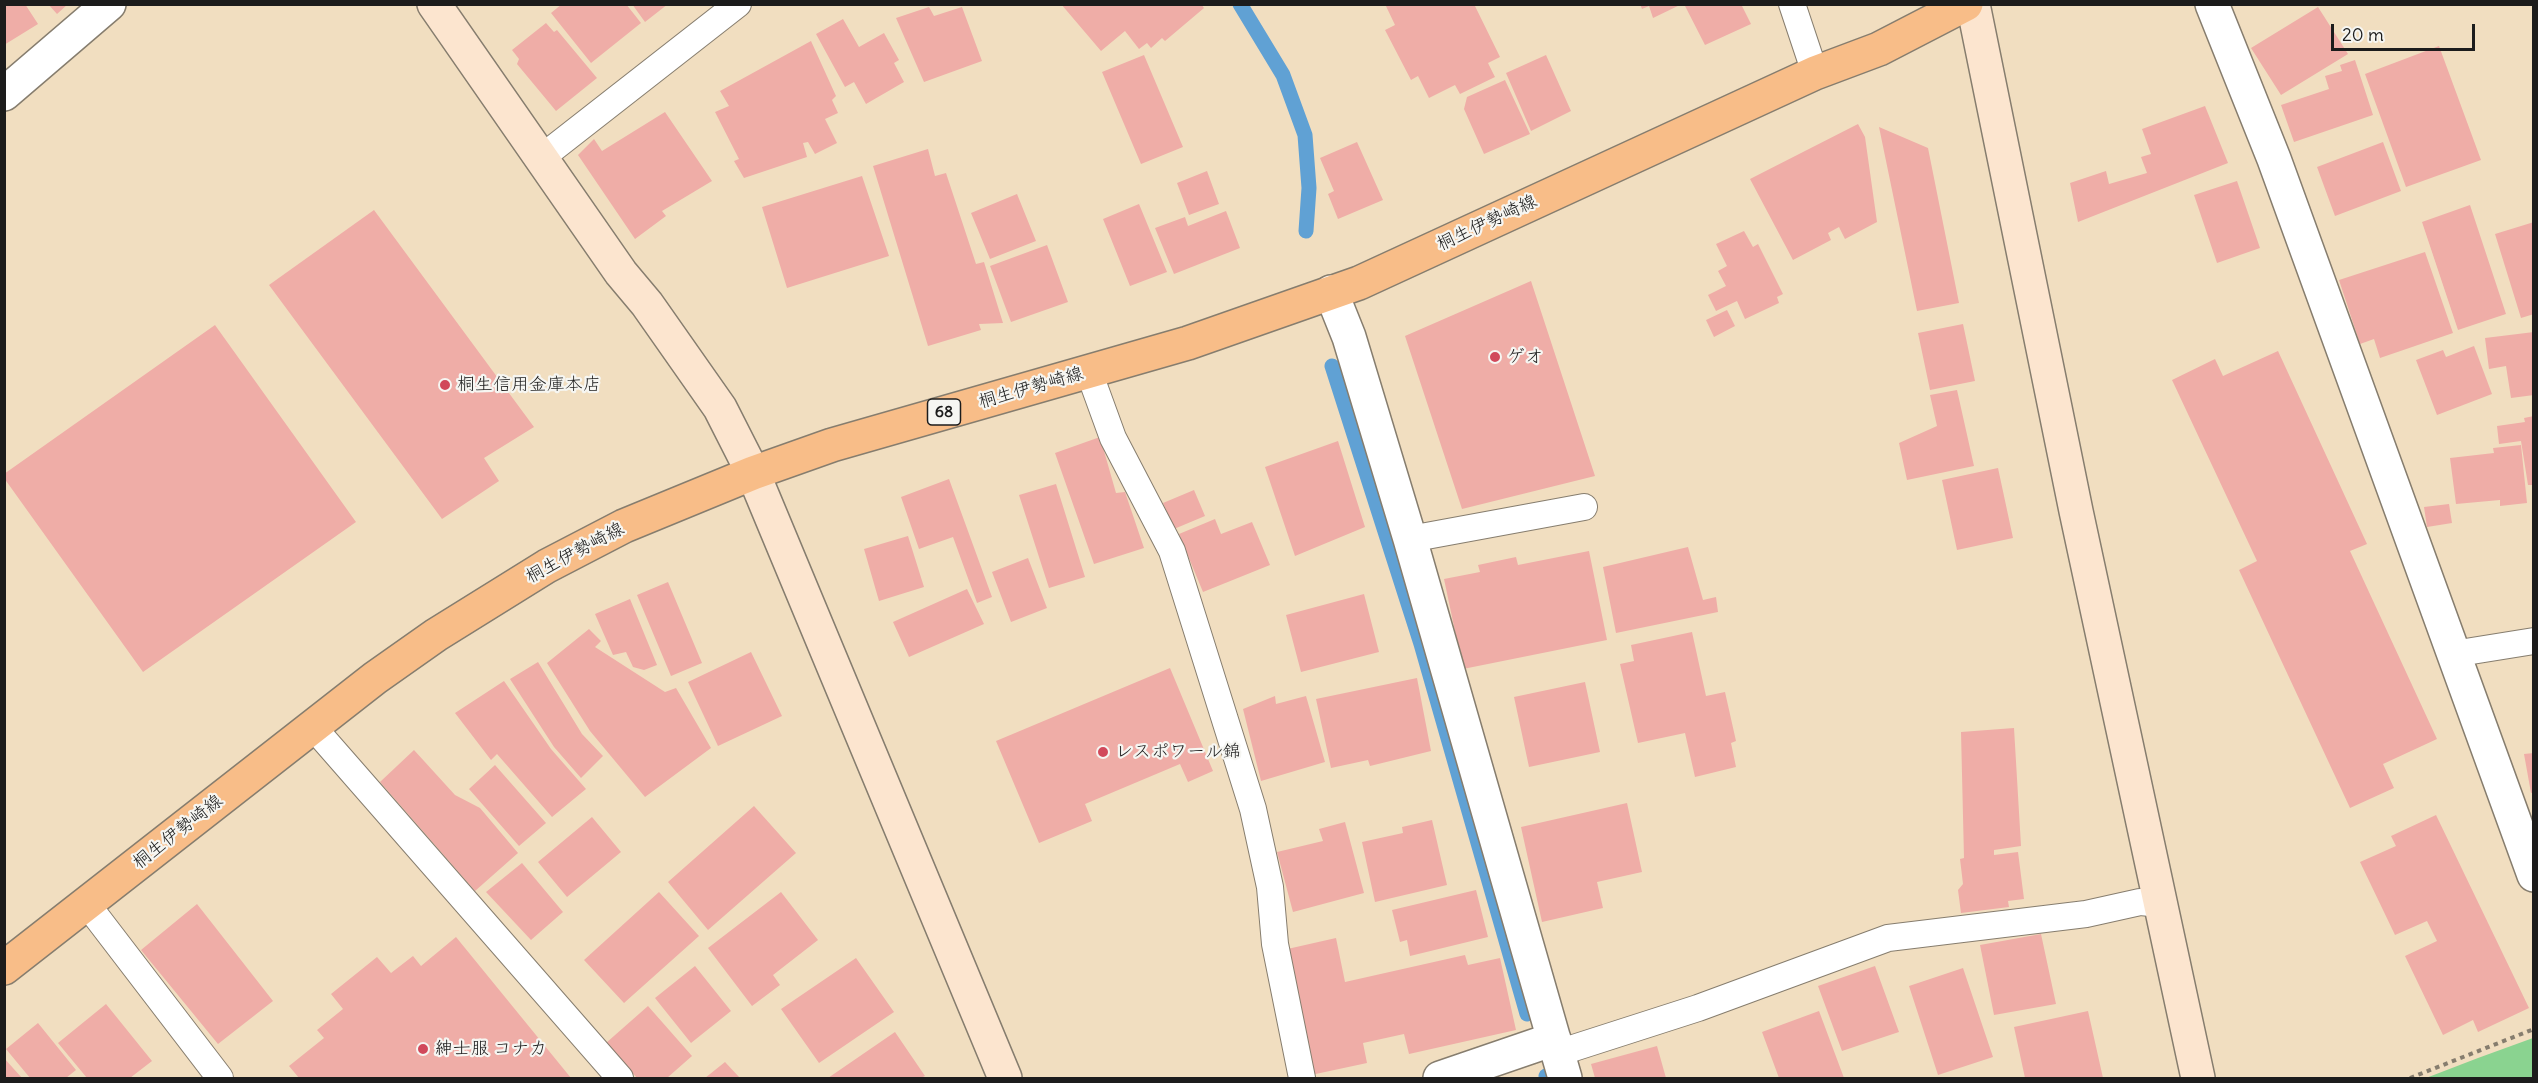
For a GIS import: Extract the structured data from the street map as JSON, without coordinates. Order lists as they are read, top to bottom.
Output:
{
  "streets": {
    "main road": ["桐生伊勢崎線", "68"]
  },
  "places": [
    "ゲオ",
    "桐生信用金庫本店",
    "レスポワール錦",
    "紳士服 コナカ"
  ],
  "scale_bar": "20 m"
}
